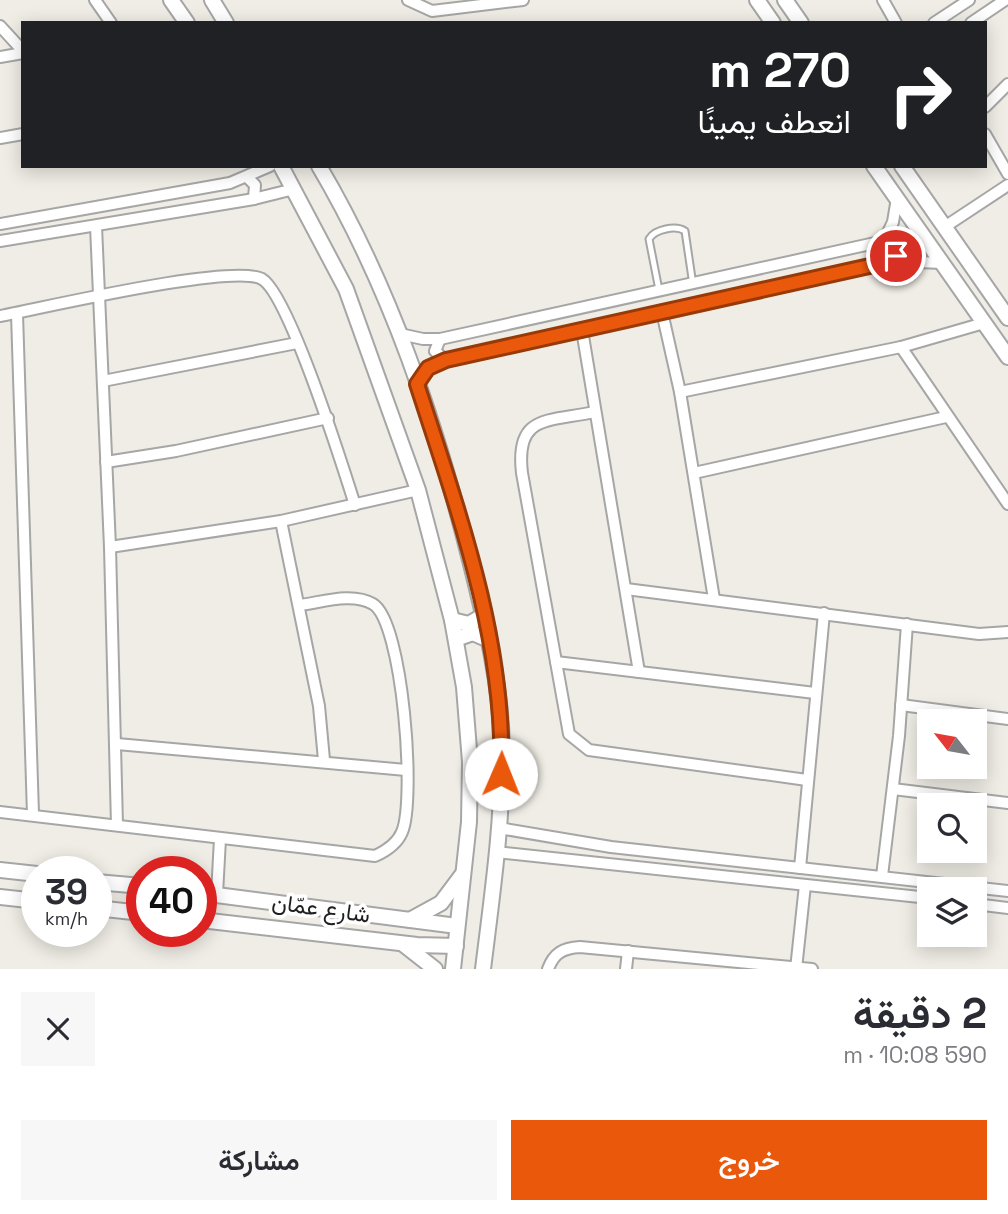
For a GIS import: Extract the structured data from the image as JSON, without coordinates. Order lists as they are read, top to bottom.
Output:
{
  "streets": {
    "street": ["شارع عمّان"]
  },
  "north": "top left",
  "page": {
    "turn": ["270 m", "انعطف يمينًا"],
    "speed": "39 km/h",
    "limit": "40",
    "heading": ["2 دقيقة", "590 m · 10:08"],
    "buttons": ["خروج", "مشاركة"]
  }
}
